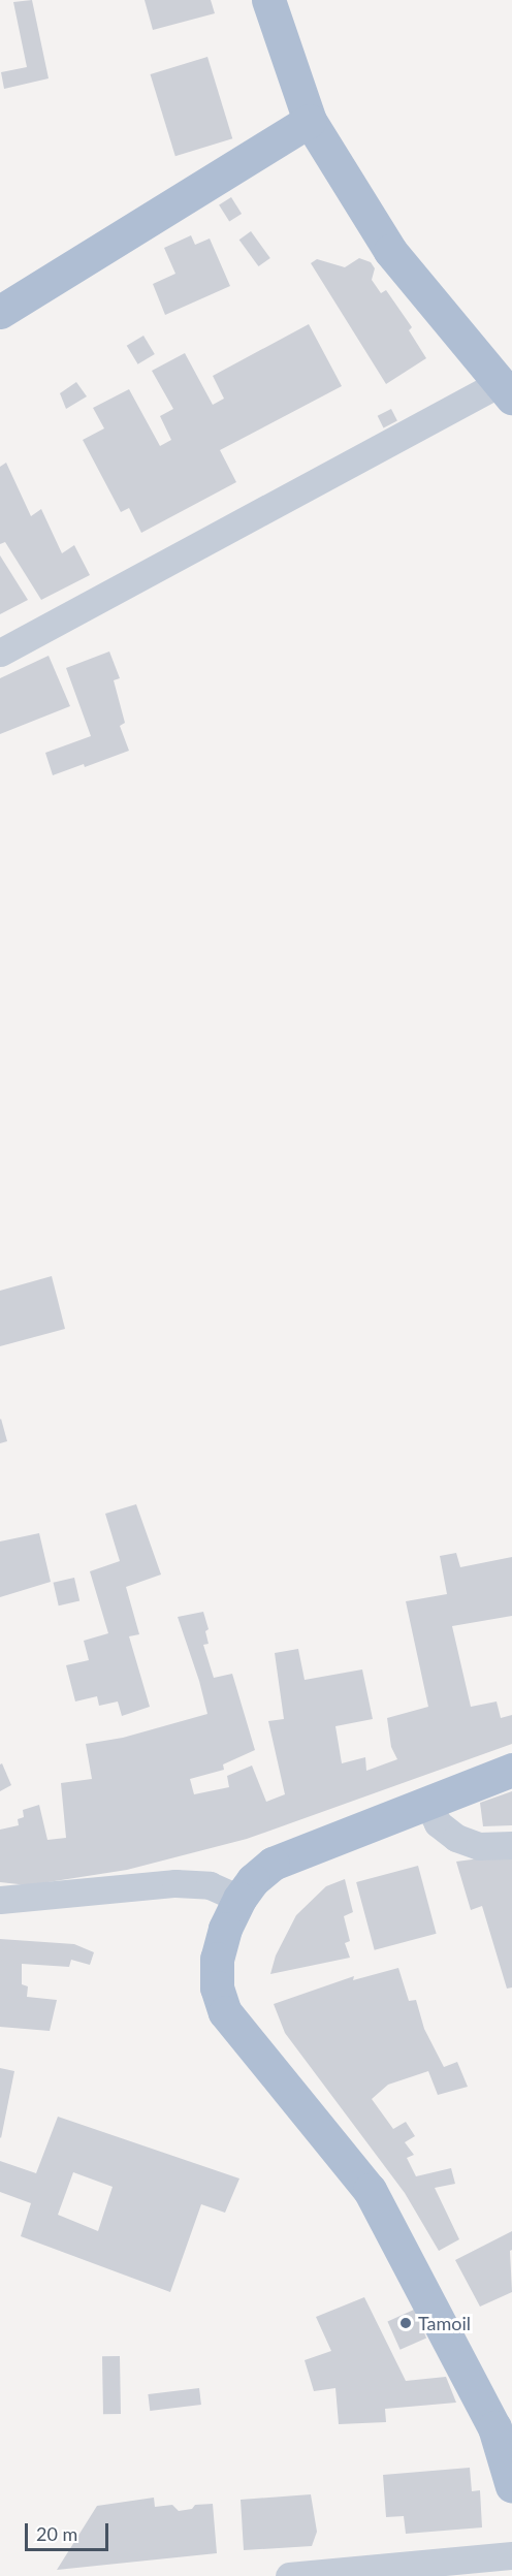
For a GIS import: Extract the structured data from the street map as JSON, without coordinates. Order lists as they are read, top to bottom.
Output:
{
  "places": ["Tamoil"],
  "scale_bar": "20 m"
}
